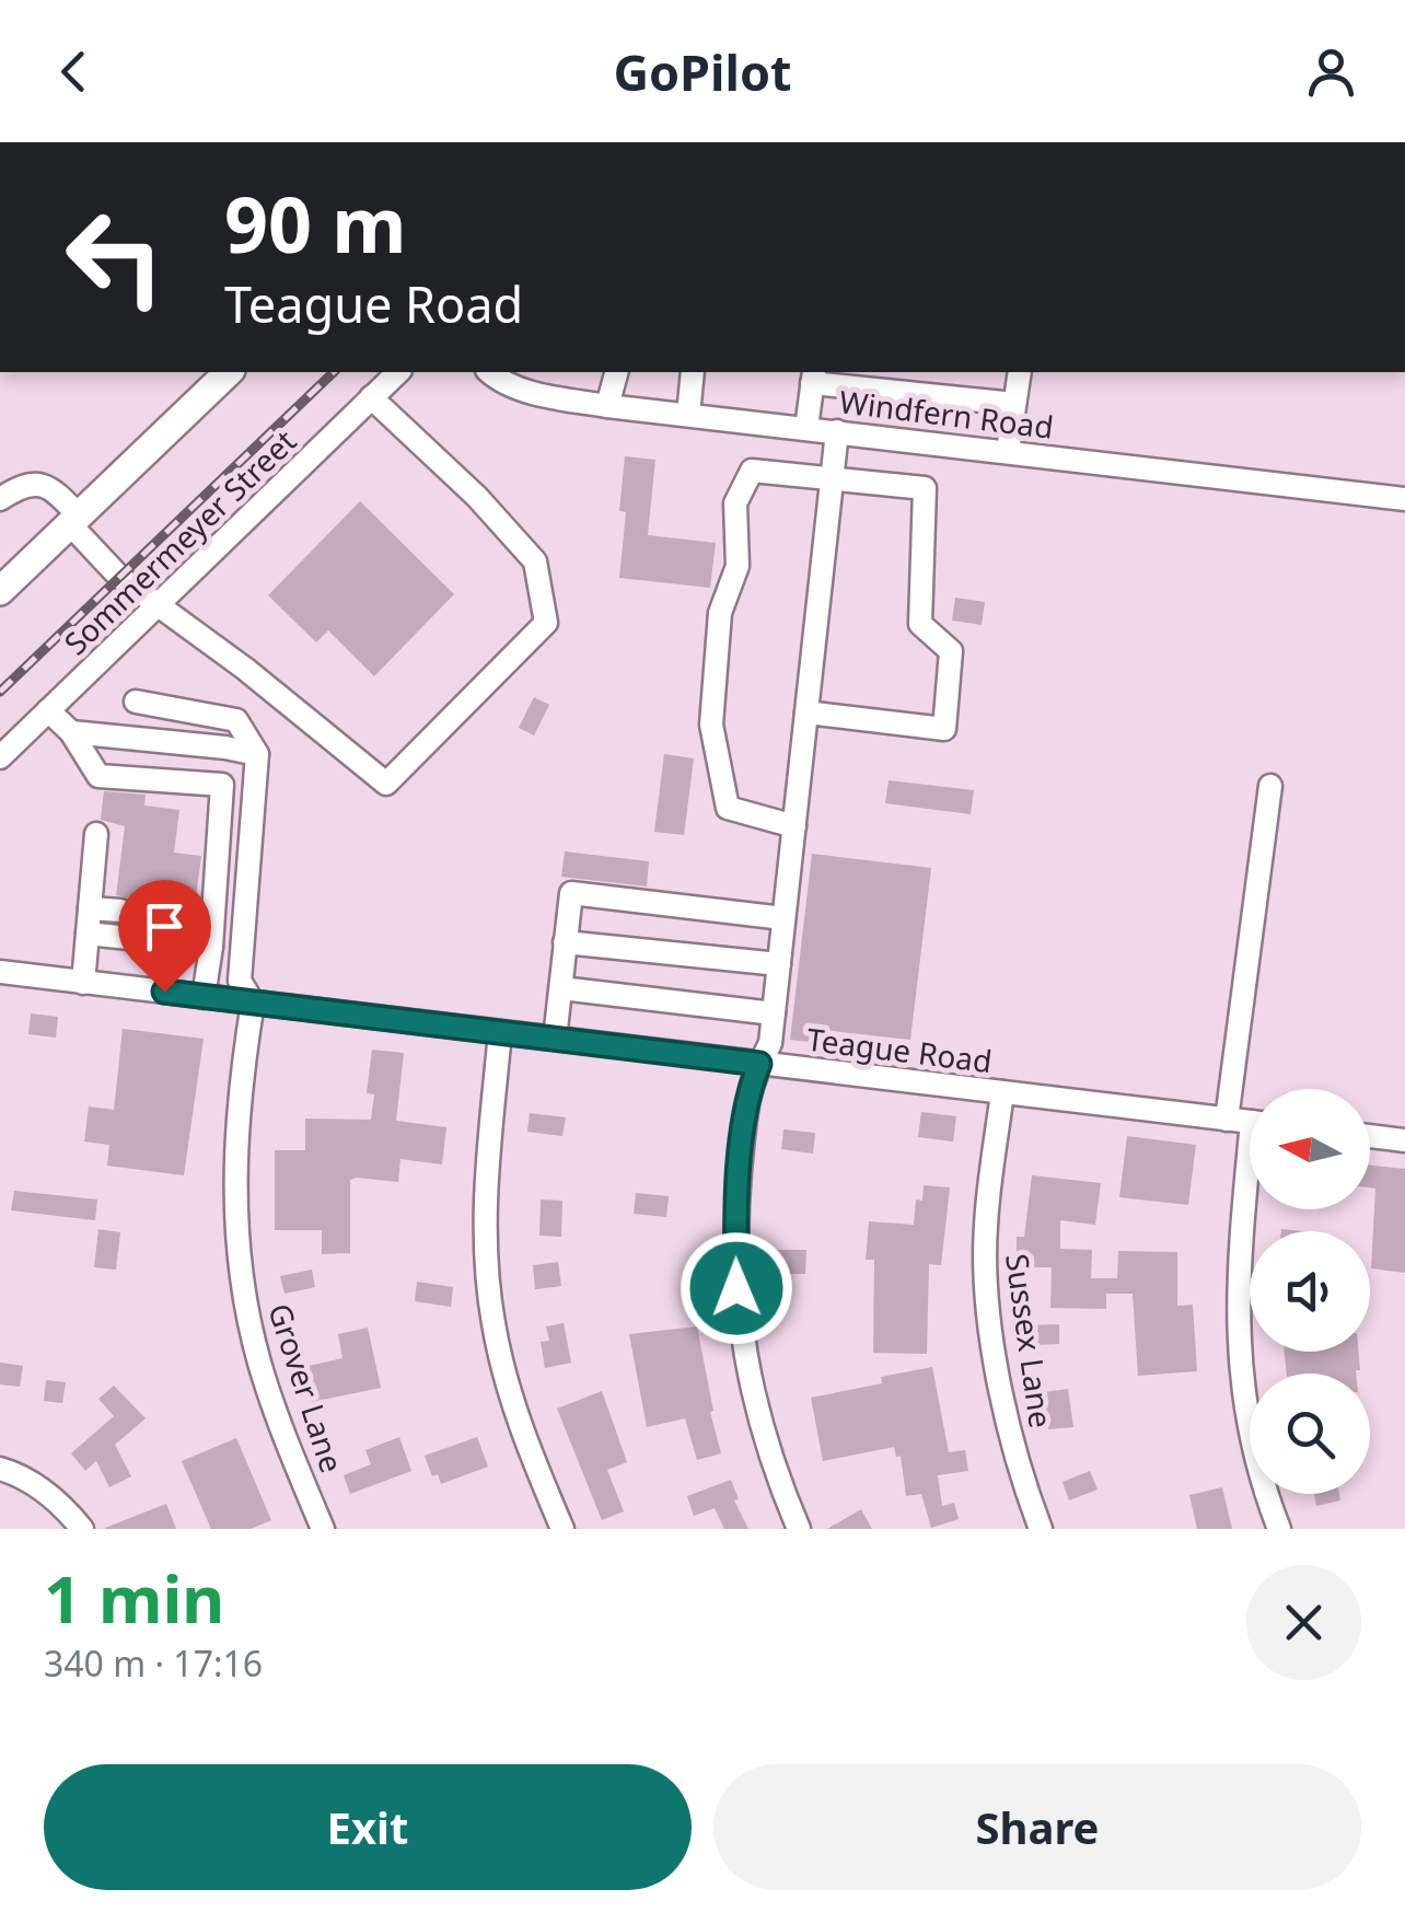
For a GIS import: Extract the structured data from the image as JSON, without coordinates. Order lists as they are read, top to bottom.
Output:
{
  "streets": {
    "street": [
      "Windfern Road",
      "Sommermeyer Street",
      "Teague Road",
      "Sussex Lane",
      "Grover Lane"
    ]
  },
  "crossings": [
    ["Teague Road", "Sussex Lane"],
    ["Teague Road", "Grover Lane"]
  ],
  "north": "left",
  "page": {
    "header": "GoPilot",
    "turn": ["90 m", "Teague Road"],
    "heading": ["1 min", "340 m · 17:16"],
    "buttons": ["Exit", "Share"]
  }
}
